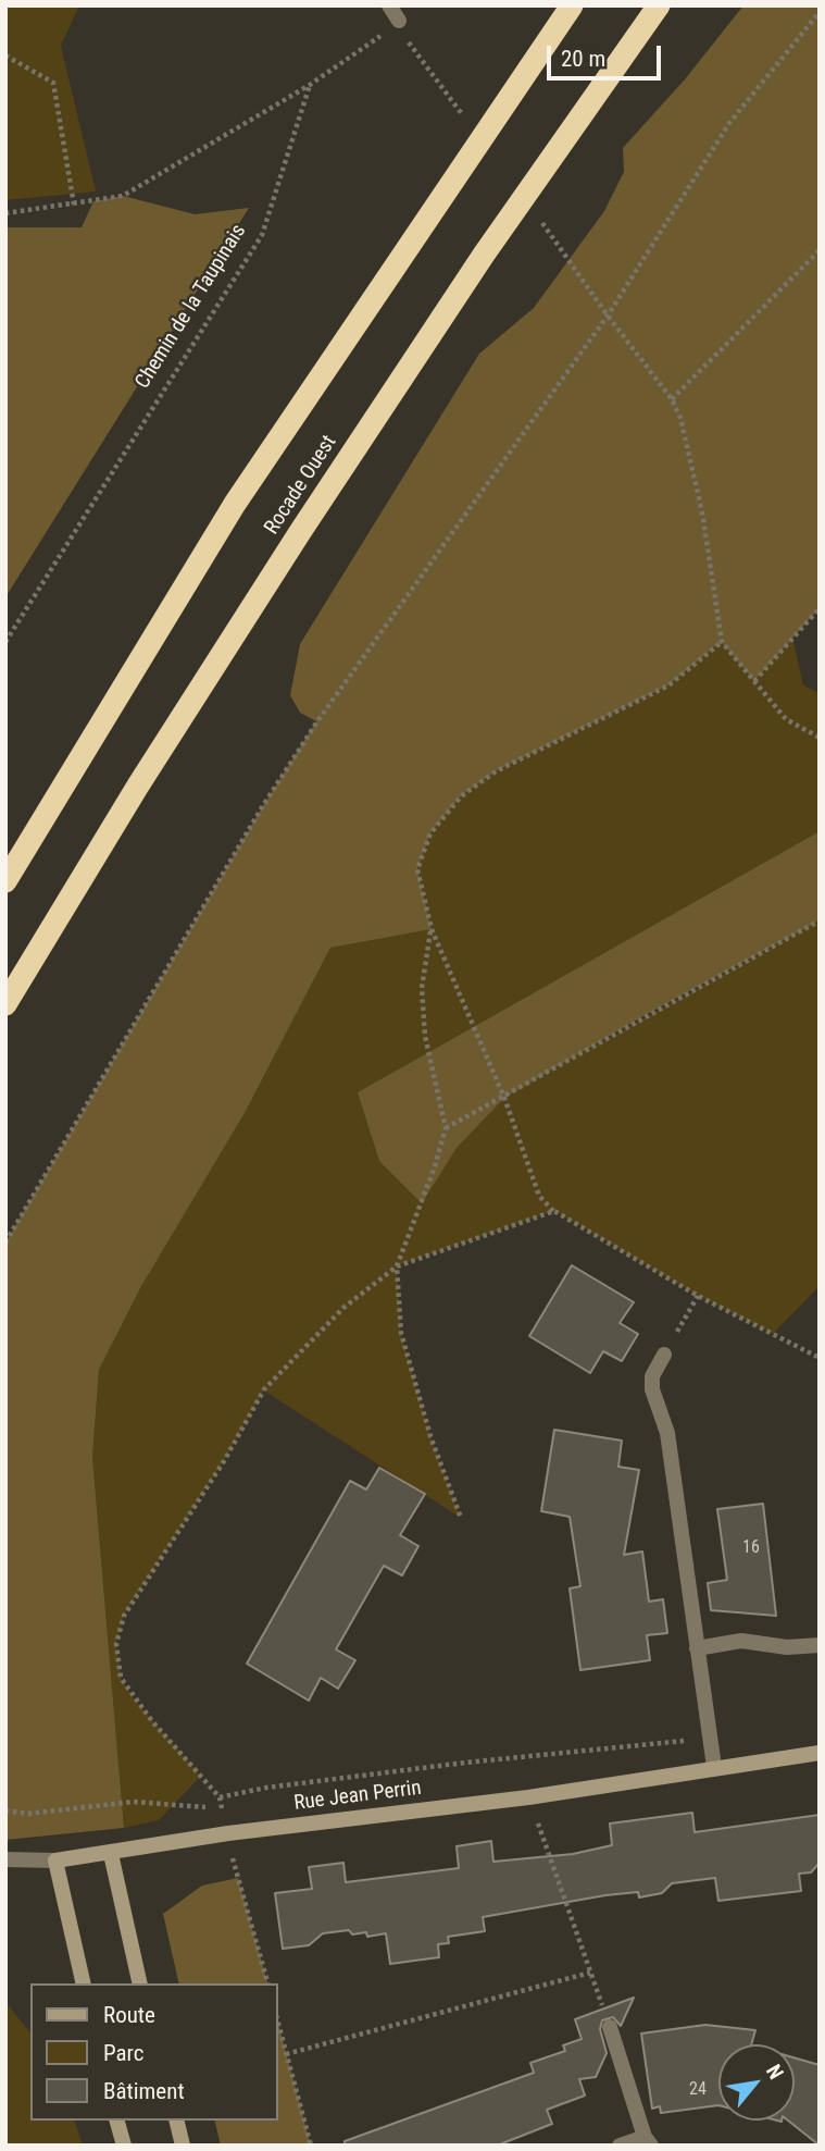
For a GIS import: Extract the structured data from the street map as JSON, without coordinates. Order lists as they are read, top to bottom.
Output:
{
  "streets": {
    "highway": ["Rocade Ouest"],
    "street": ["Rue Jean Perrin"],
    "path": ["Chemin de la Taupinais"]
  },
  "house_numbers": ["16", "24"],
  "legend": ["Route", "Parc", "Bâtiment"],
  "scale_bar": "20 m",
  "north": "top right"
}
